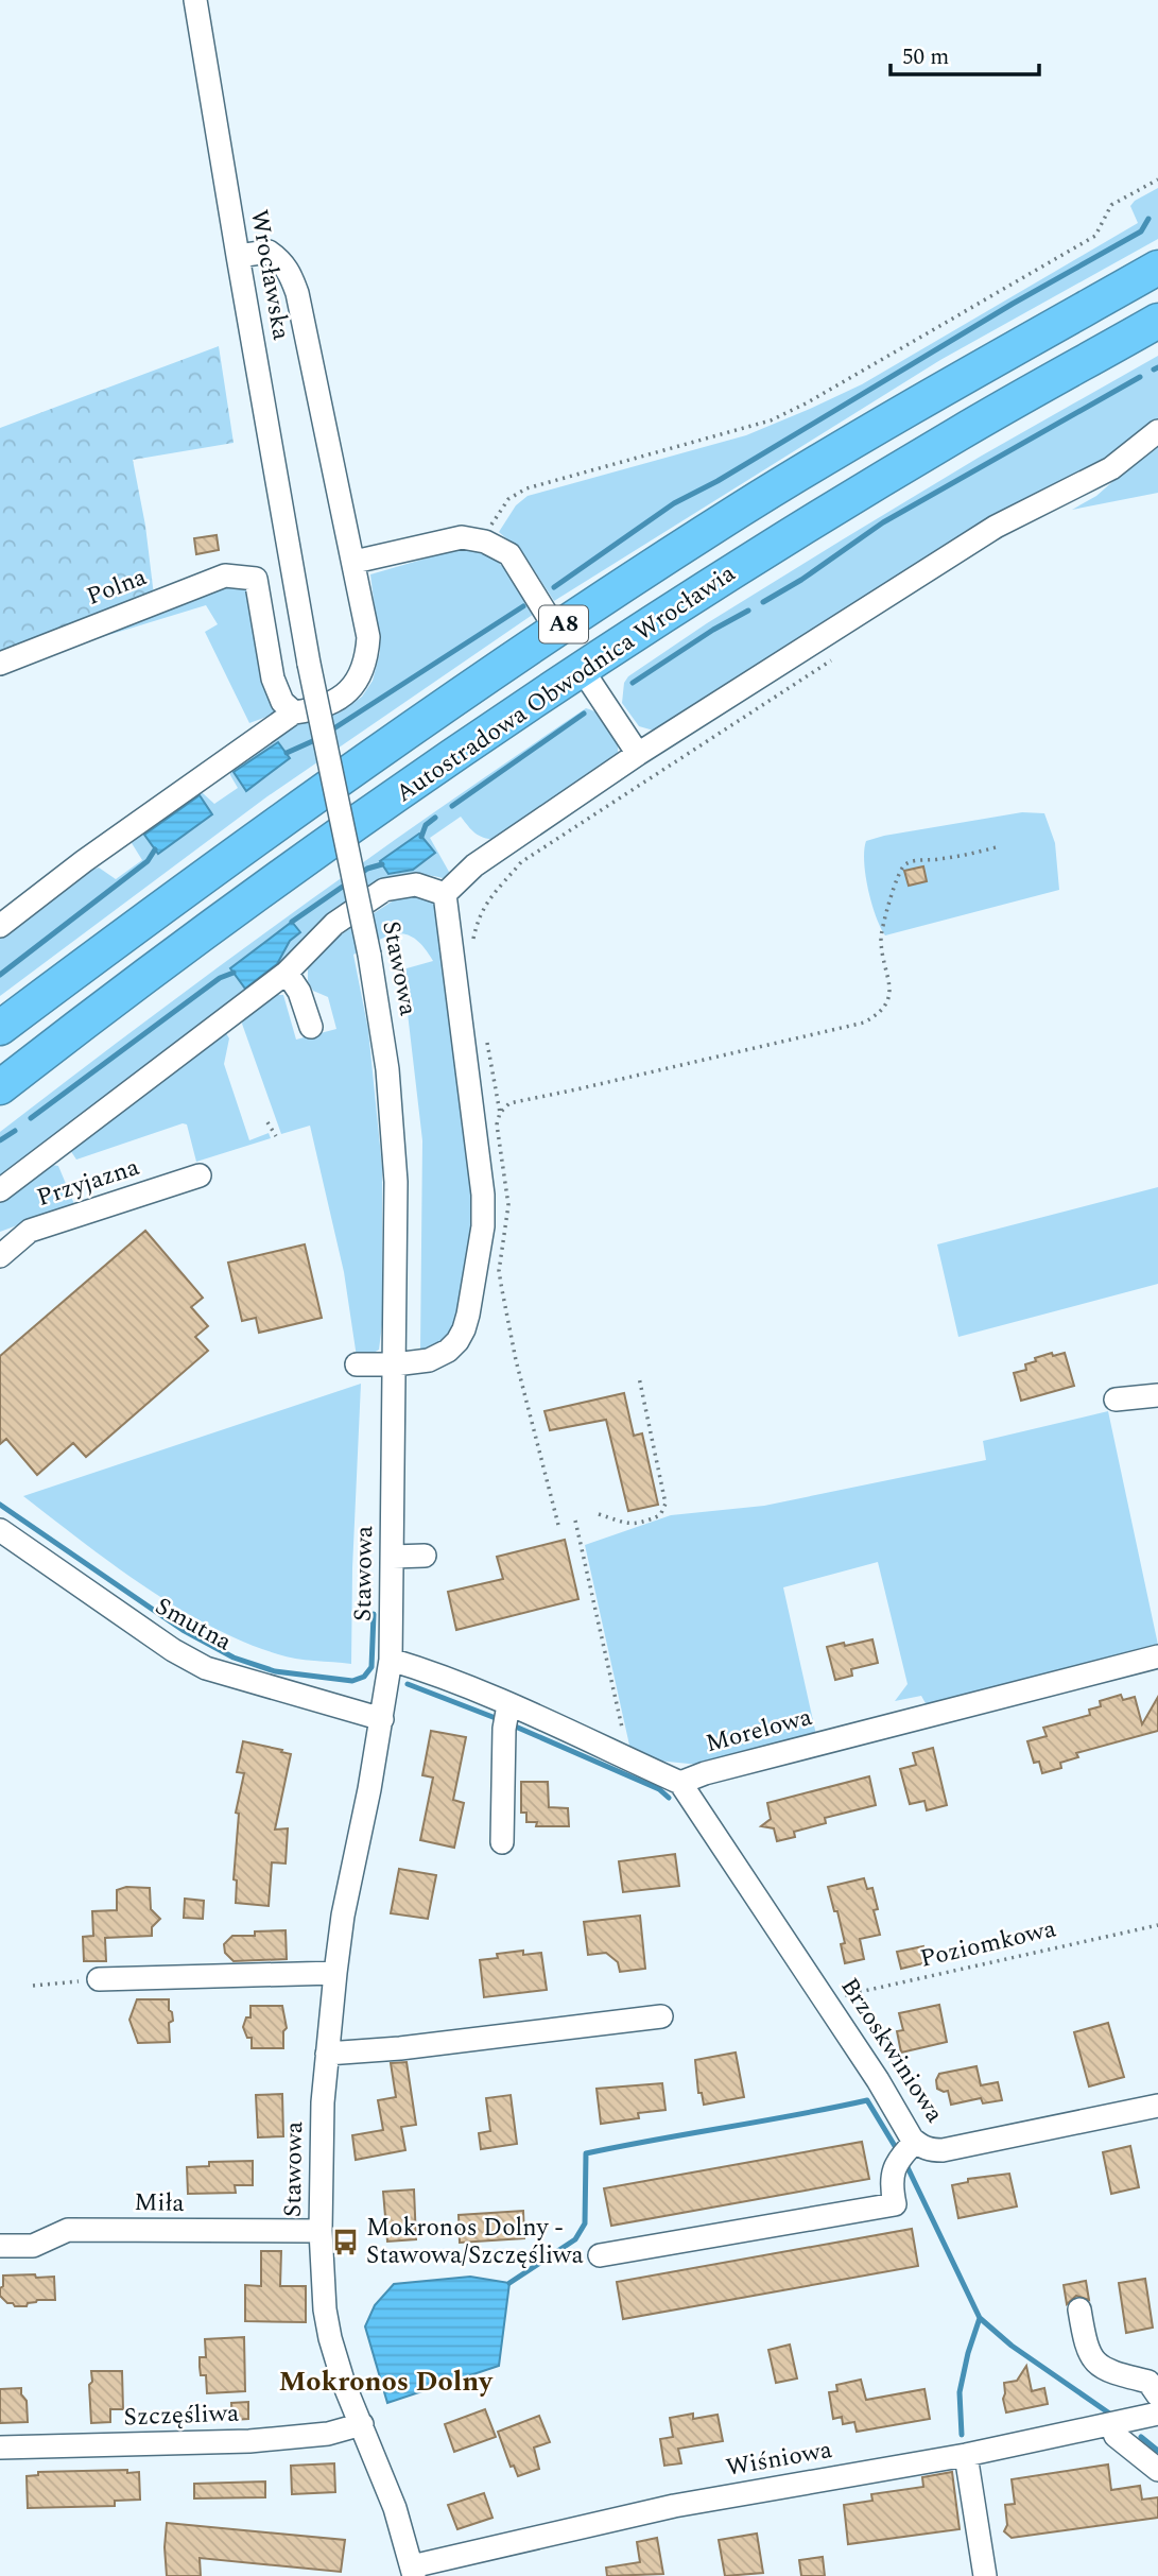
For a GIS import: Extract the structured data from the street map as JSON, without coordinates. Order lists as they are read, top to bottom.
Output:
{
  "streets": {
    "highway": ["A8", "Autostradowa Obwodnica Wrocławia"],
    "street": [
      "Wrocławska",
      "Polna",
      "Stawowa",
      "Przyjazna",
      "Smutna",
      "Morelowa",
      "Brzoskwiniowa",
      "Miła",
      "Szczęśliwa",
      "Wiśniowa"
    ],
    "path": ["Poziomkowa"]
  },
  "crossings": [
    ["Wrocławska", "Stawowa"],
    ["Stawowa", "Smutna"],
    ["Stawowa", "Miła"],
    ["Stawowa", "Szczęśliwa"],
    ["Stawowa", "Wiśniowa"],
    ["Morelowa", "Brzoskwiniowa"],
    ["Poziomkowa", "Brzoskwiniowa"]
  ],
  "districts": ["Mokronos Dolny"],
  "places": {
    "bus stop": ["Mokronos Dolny - Stawowa/Szczęśliwa"]
  },
  "scale_bar": "50 m"
}
